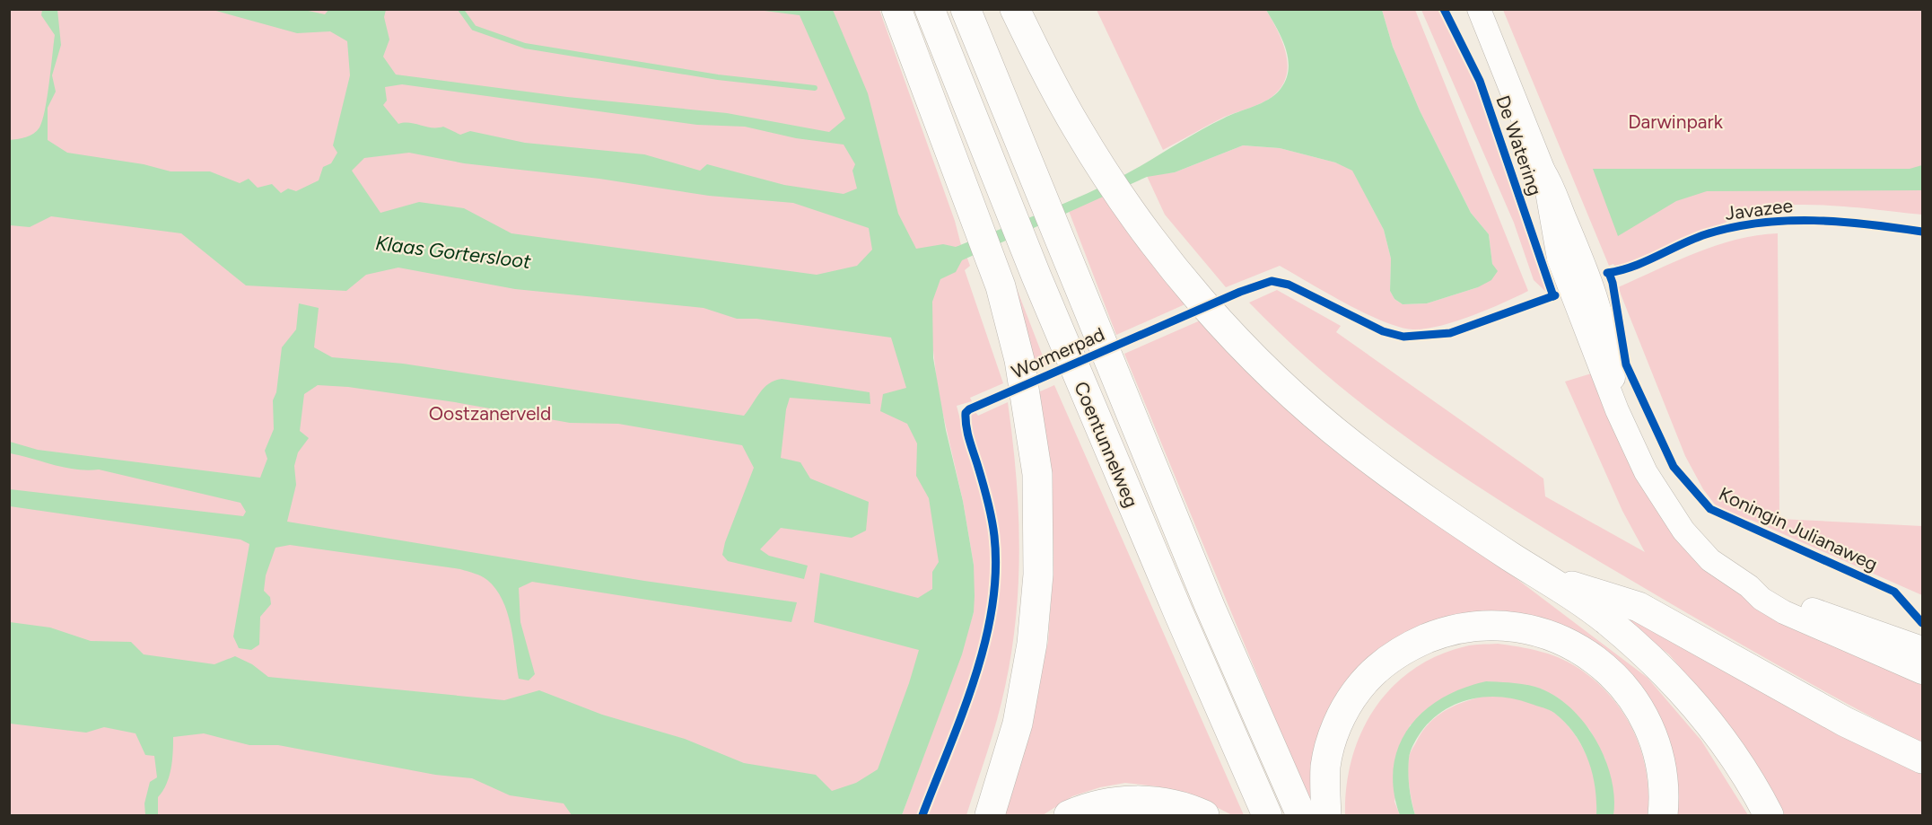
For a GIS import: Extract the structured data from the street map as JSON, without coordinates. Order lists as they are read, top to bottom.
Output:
{
  "streets": {
    "highway": ["Coentunnelweg"],
    "main road": ["De Watering"],
    "cycle path": ["Javazee", "Wormerpad", "Koningin Julianaweg"]
  },
  "water": ["Klaas Gortersloot"],
  "parks": ["Darwinpark", "Oostzanerveld"]
}
